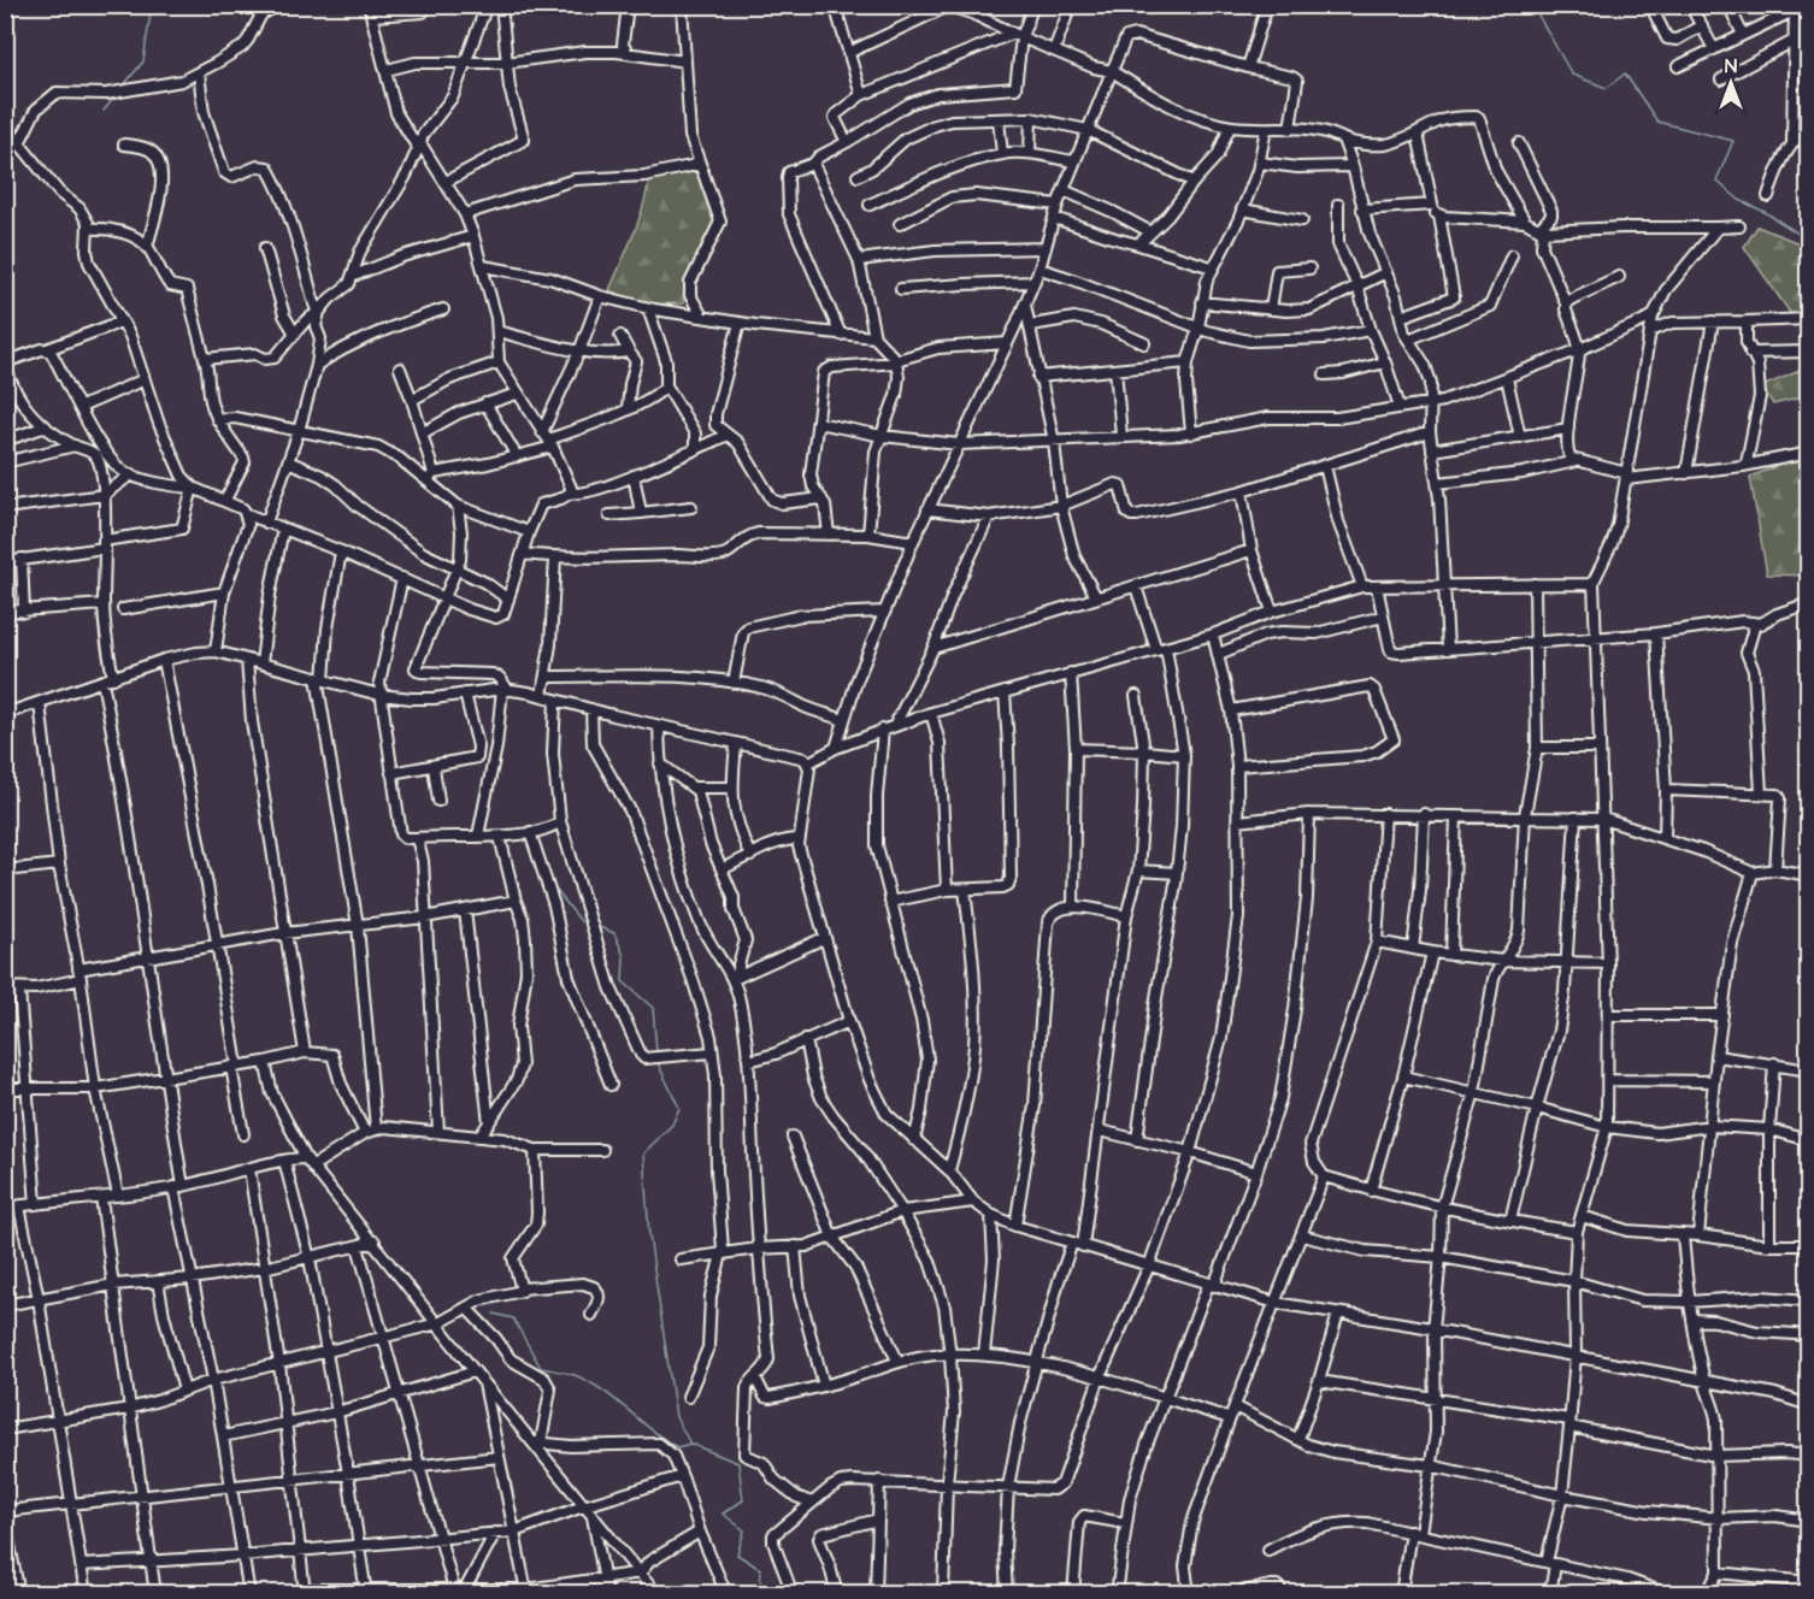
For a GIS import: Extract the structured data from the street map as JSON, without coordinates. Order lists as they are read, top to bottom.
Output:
{
  "north": "top"
}
